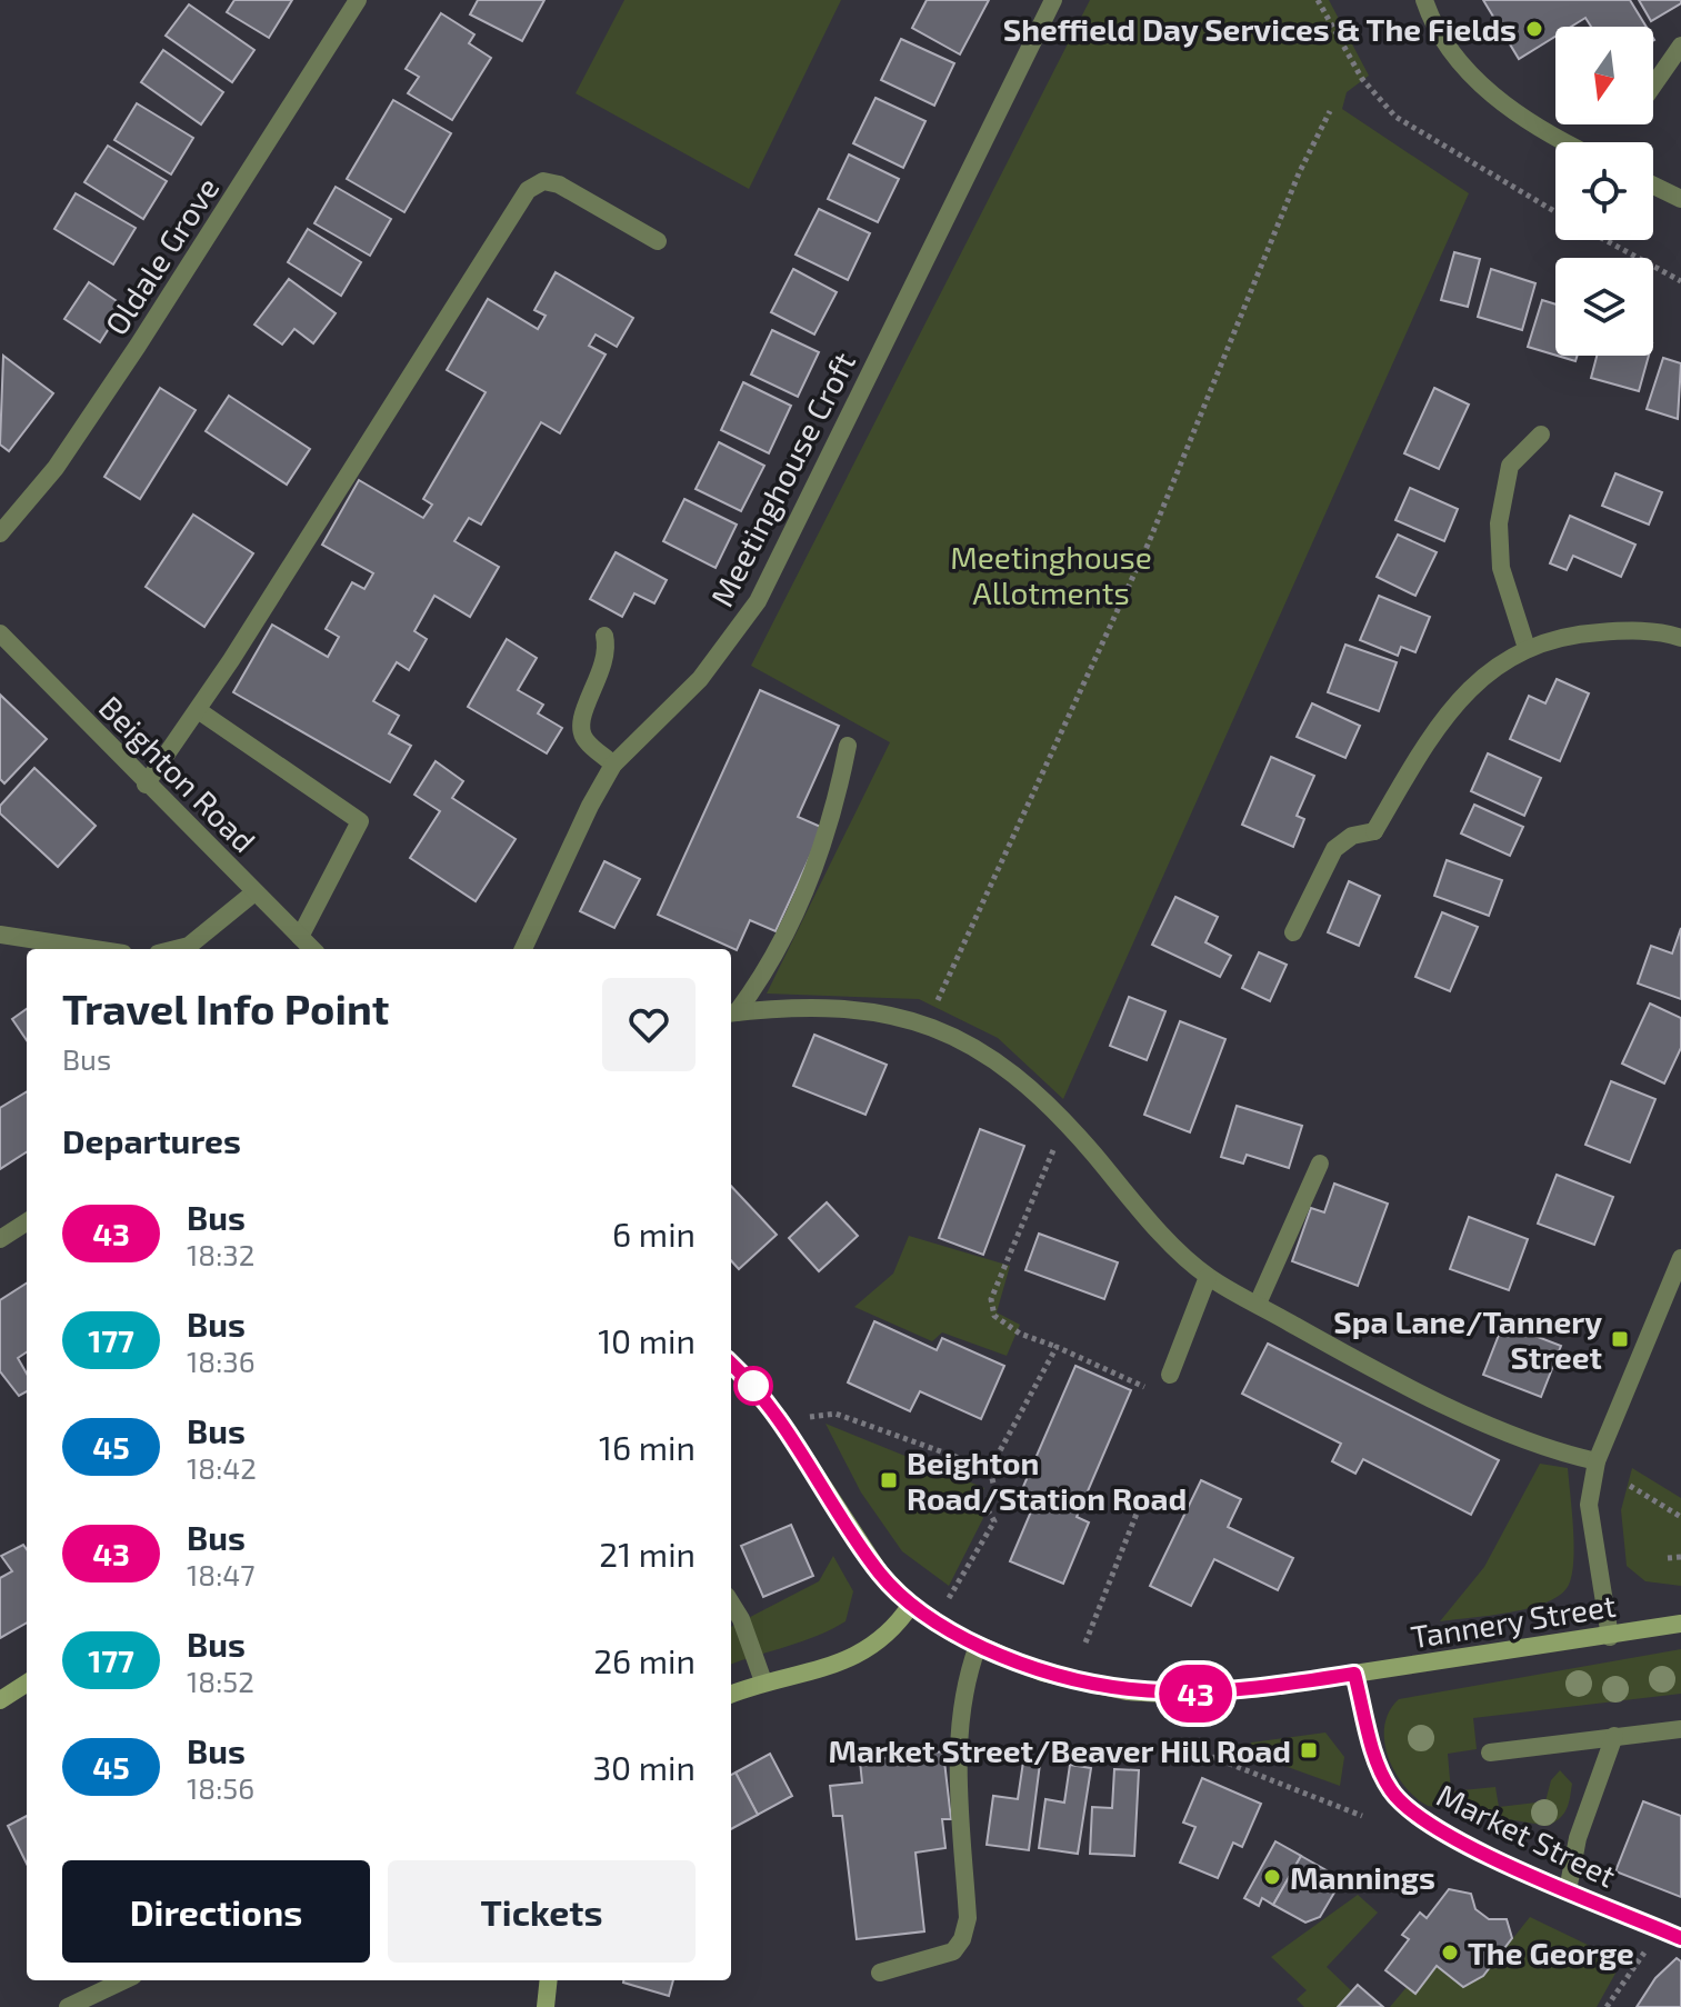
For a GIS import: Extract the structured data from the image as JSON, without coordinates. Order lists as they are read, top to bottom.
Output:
{
  "streets": {
    "main road": ["Tannery Street"],
    "street": [
      "Oldale Grove",
      "Meetinghouse Croft",
      "Beighton Road",
      "Market Street"
    ]
  },
  "crossings": [
    ["Tannery Street", "Market Street"]
  ],
  "parks": ["Meetinghouse Allotments"],
  "places": {
    "other": ["Sheffield Day Services & The Fields", "Mannings", "The George"],
    "transit": ["Spa Lane/Tannery Street", "Beighton Road/Station Road", "Market Street/Beaver Hill Road"]
  },
  "lines": ["bus line 43"],
  "north": "bottom",
  "page": {
    "on_map": "43",
    "heading": [
      ["Travel Info Point", "Bus"],
      "Departures"
    ],
    "list": [
      {
        "mark": "43",
        "name": "Bus",
        "note": "18:32",
        "value": "6 min"
      },
      {
        "mark": "177",
        "name": "Bus",
        "note": "18:36",
        "value": "10 min"
      },
      {
        "mark": "45",
        "name": "Bus",
        "note": "18:42",
        "value": "16 min"
      },
      {
        "mark": "43",
        "name": "Bus",
        "note": "18:47",
        "value": "21 min"
      },
      {
        "mark": "177",
        "name": "Bus",
        "note": "18:52",
        "value": "26 min"
      },
      {
        "mark": "45",
        "name": "Bus",
        "note": "18:56",
        "value": "30 min"
      }
    ],
    "buttons": ["Directions", "Tickets"]
  }
}
